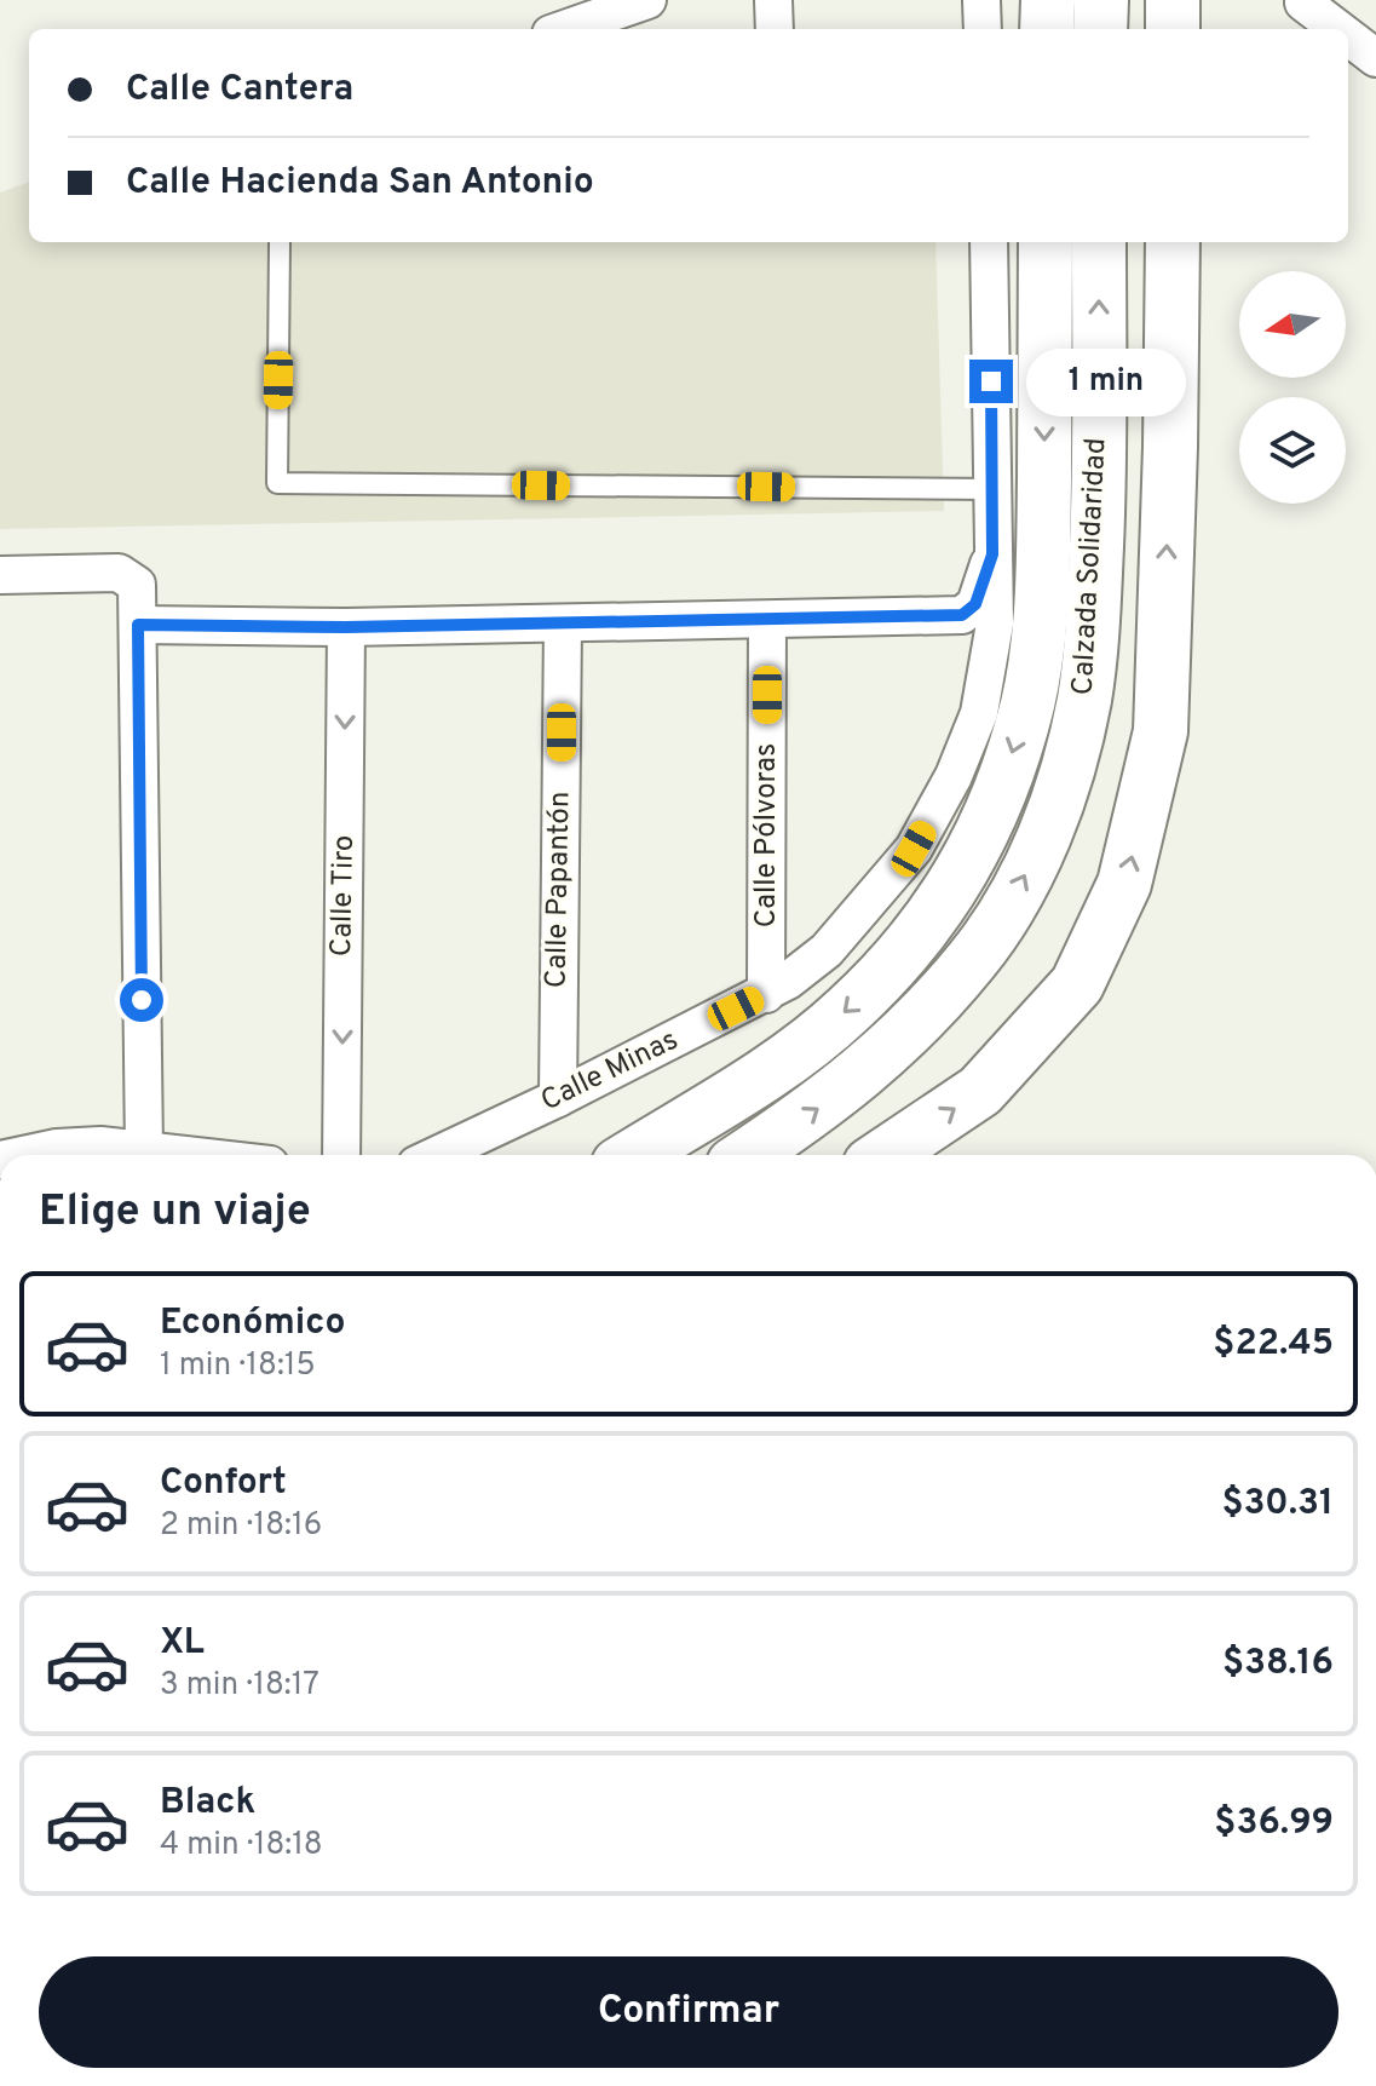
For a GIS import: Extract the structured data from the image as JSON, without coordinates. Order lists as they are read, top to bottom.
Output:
{
  "streets": {
    "main road": ["Calzada Solidaridad"],
    "street": [
      "Calle Pólvoras",
      "Calle Papantón",
      "Calle Tiro",
      "Calle Minas"
    ]
  },
  "crossings": [
    ["Calle Pólvoras", "Calle Minas"],
    ["Calle Papantón", "Calle Minas"]
  ],
  "north": "left",
  "page": {
    "banner": ["Calle Cantera", "Calle Hacienda San Antonio"],
    "bubble": "1 min",
    "heading": "Elige un viaje",
    "list": [
      {
        "name": "Económico",
        "note": "1 min · 18:15",
        "value": "$22.45"
      },
      {
        "name": "Confort",
        "note": "2 min · 18:16",
        "value": "$30.31"
      },
      {
        "name": "XL",
        "note": "3 min · 18:17",
        "value": "$38.16"
      },
      {
        "name": "Black",
        "note": "4 min · 18:18",
        "value": "$36.99"
      }
    ],
    "buttons": "Confirmar"
  }
}
